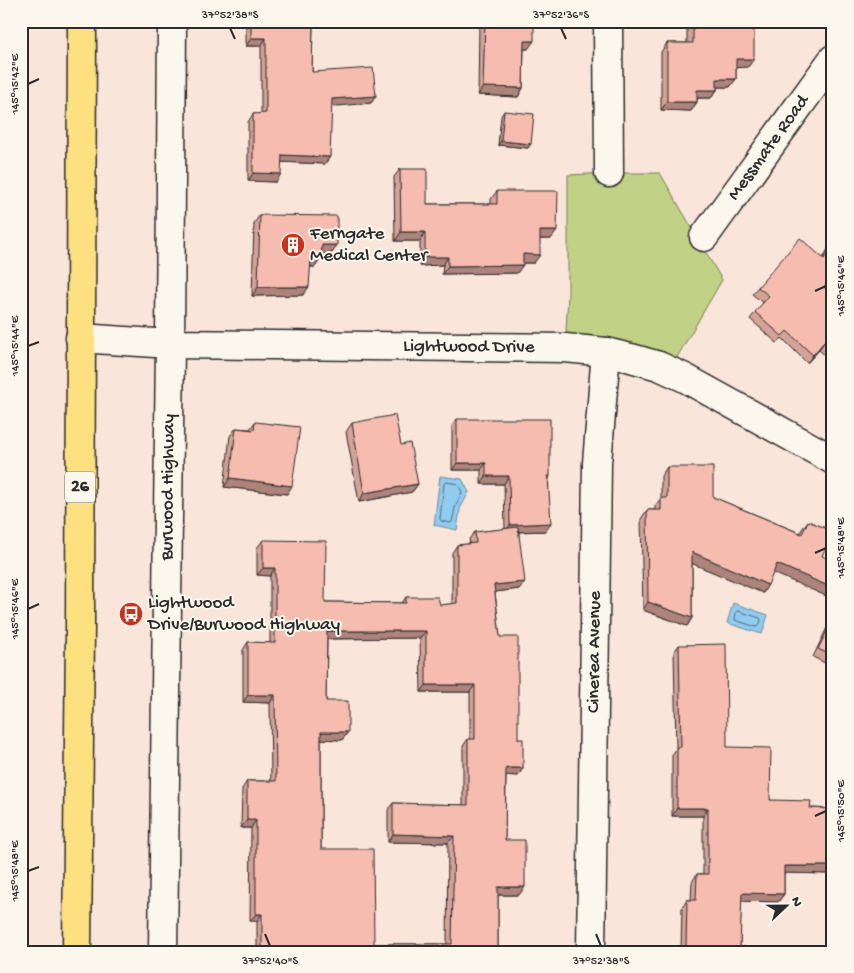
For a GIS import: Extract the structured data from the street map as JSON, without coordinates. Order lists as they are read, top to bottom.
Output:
{
  "streets": {
    "highway": ["26"],
    "street": [
      "Messmate Road",
      "Lightwood Drive",
      "Burwood Highway",
      "Cinerea Avenue"
    ]
  },
  "crossings": [
    ["Lightwood Drive", "26"],
    ["Lightwood Drive", "Burwood Highway"],
    ["Lightwood Drive", "Cinerea Avenue"]
  ],
  "places": {
    "building": ["Ferngate Medical Center"],
    "bus stop": ["Lightwood Drive/Burwood Highway"]
  },
  "north": "right",
  "coordinates": [
    "37°52'38\"S",
    "37°52'36\"S",
    "145°15'42\"E",
    "145°15'46\"E",
    "145°15'44\"E",
    "145°15'48\"E",
    "145°15'50\"E",
    "37°52'40\"S"
  ]
}
